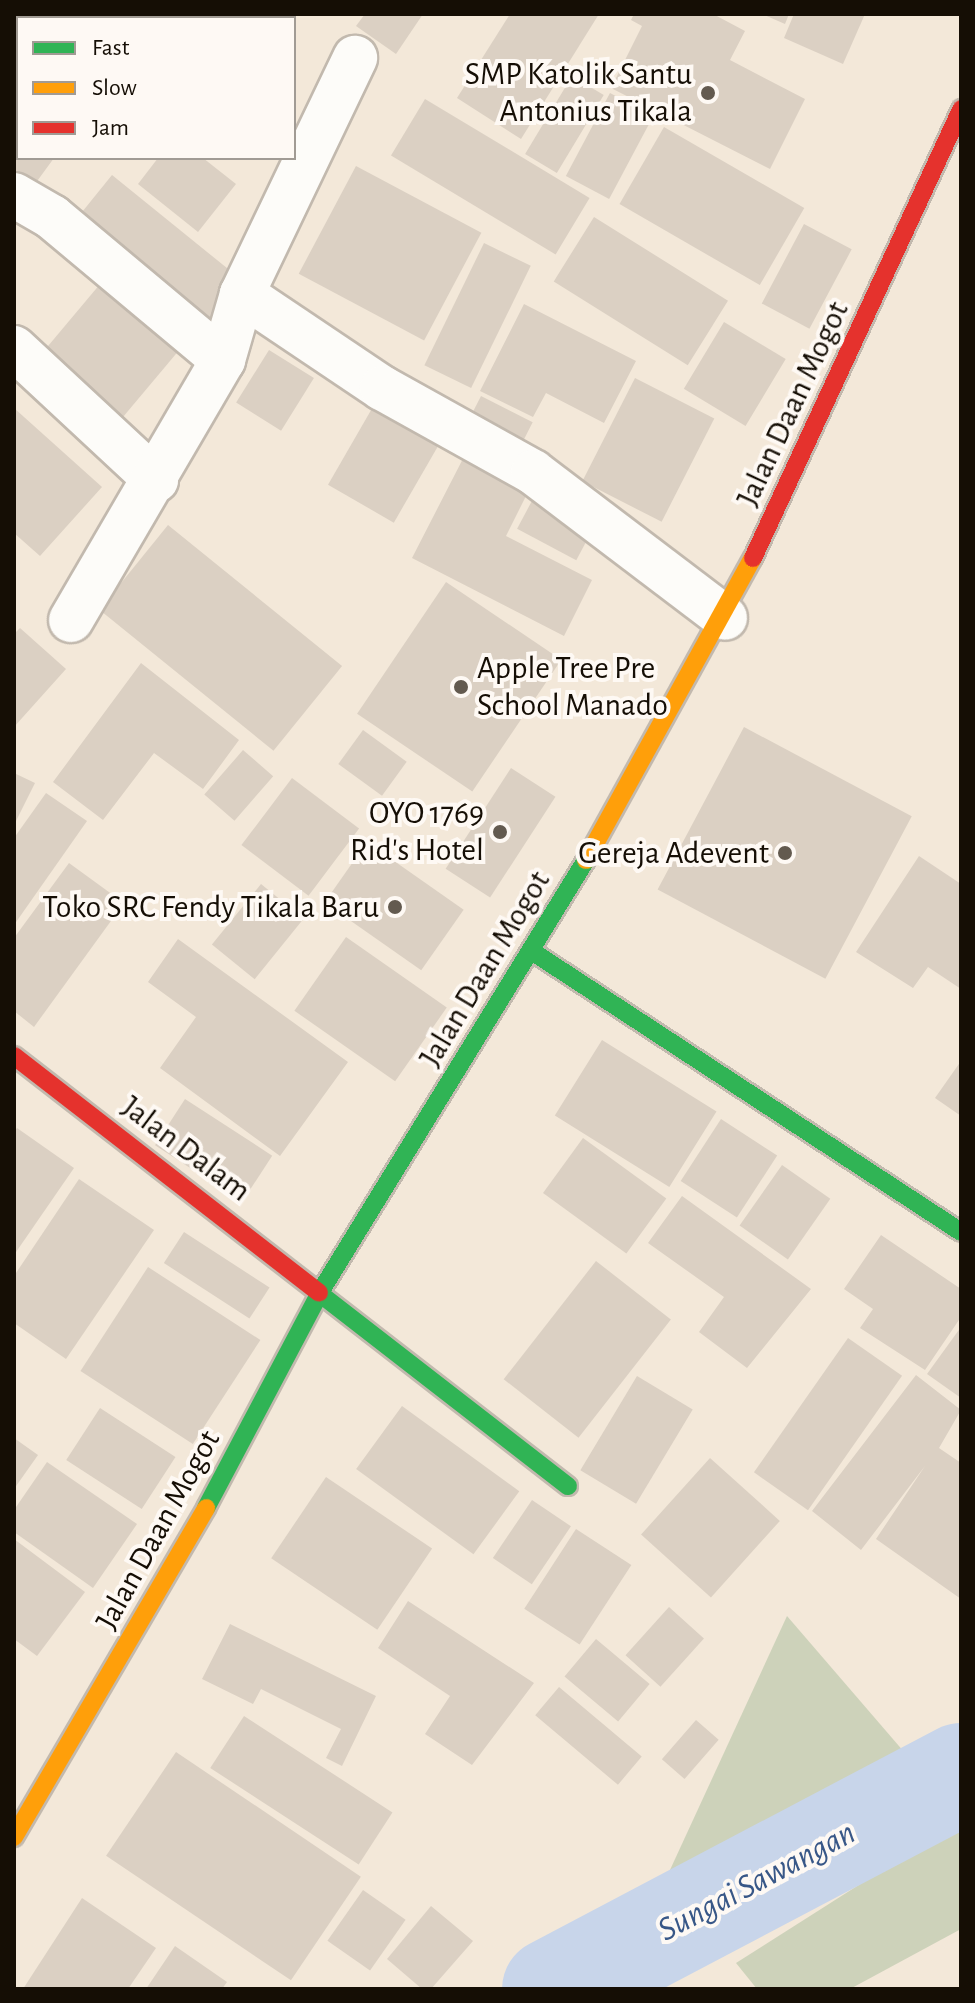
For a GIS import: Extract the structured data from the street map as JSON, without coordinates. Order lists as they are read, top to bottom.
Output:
{
  "streets": {
    "main road": ["Jalan Daan Mogot", "Jalan Dalam"]
  },
  "crossings": [
    ["Jalan Daan Mogot", "Jalan Dalam"]
  ],
  "water": ["Sungai Sawangan"],
  "places": [
    "SMP Katolik Santu Antonius Tikala",
    "Apple Tree Pre School Manado",
    "OYO 1769 Rid's Hotel",
    "Gereja Adevent",
    "Toko SRC Fendy Tikala Baru"
  ],
  "legend": ["Fast", "Slow", "Jam"]
}
